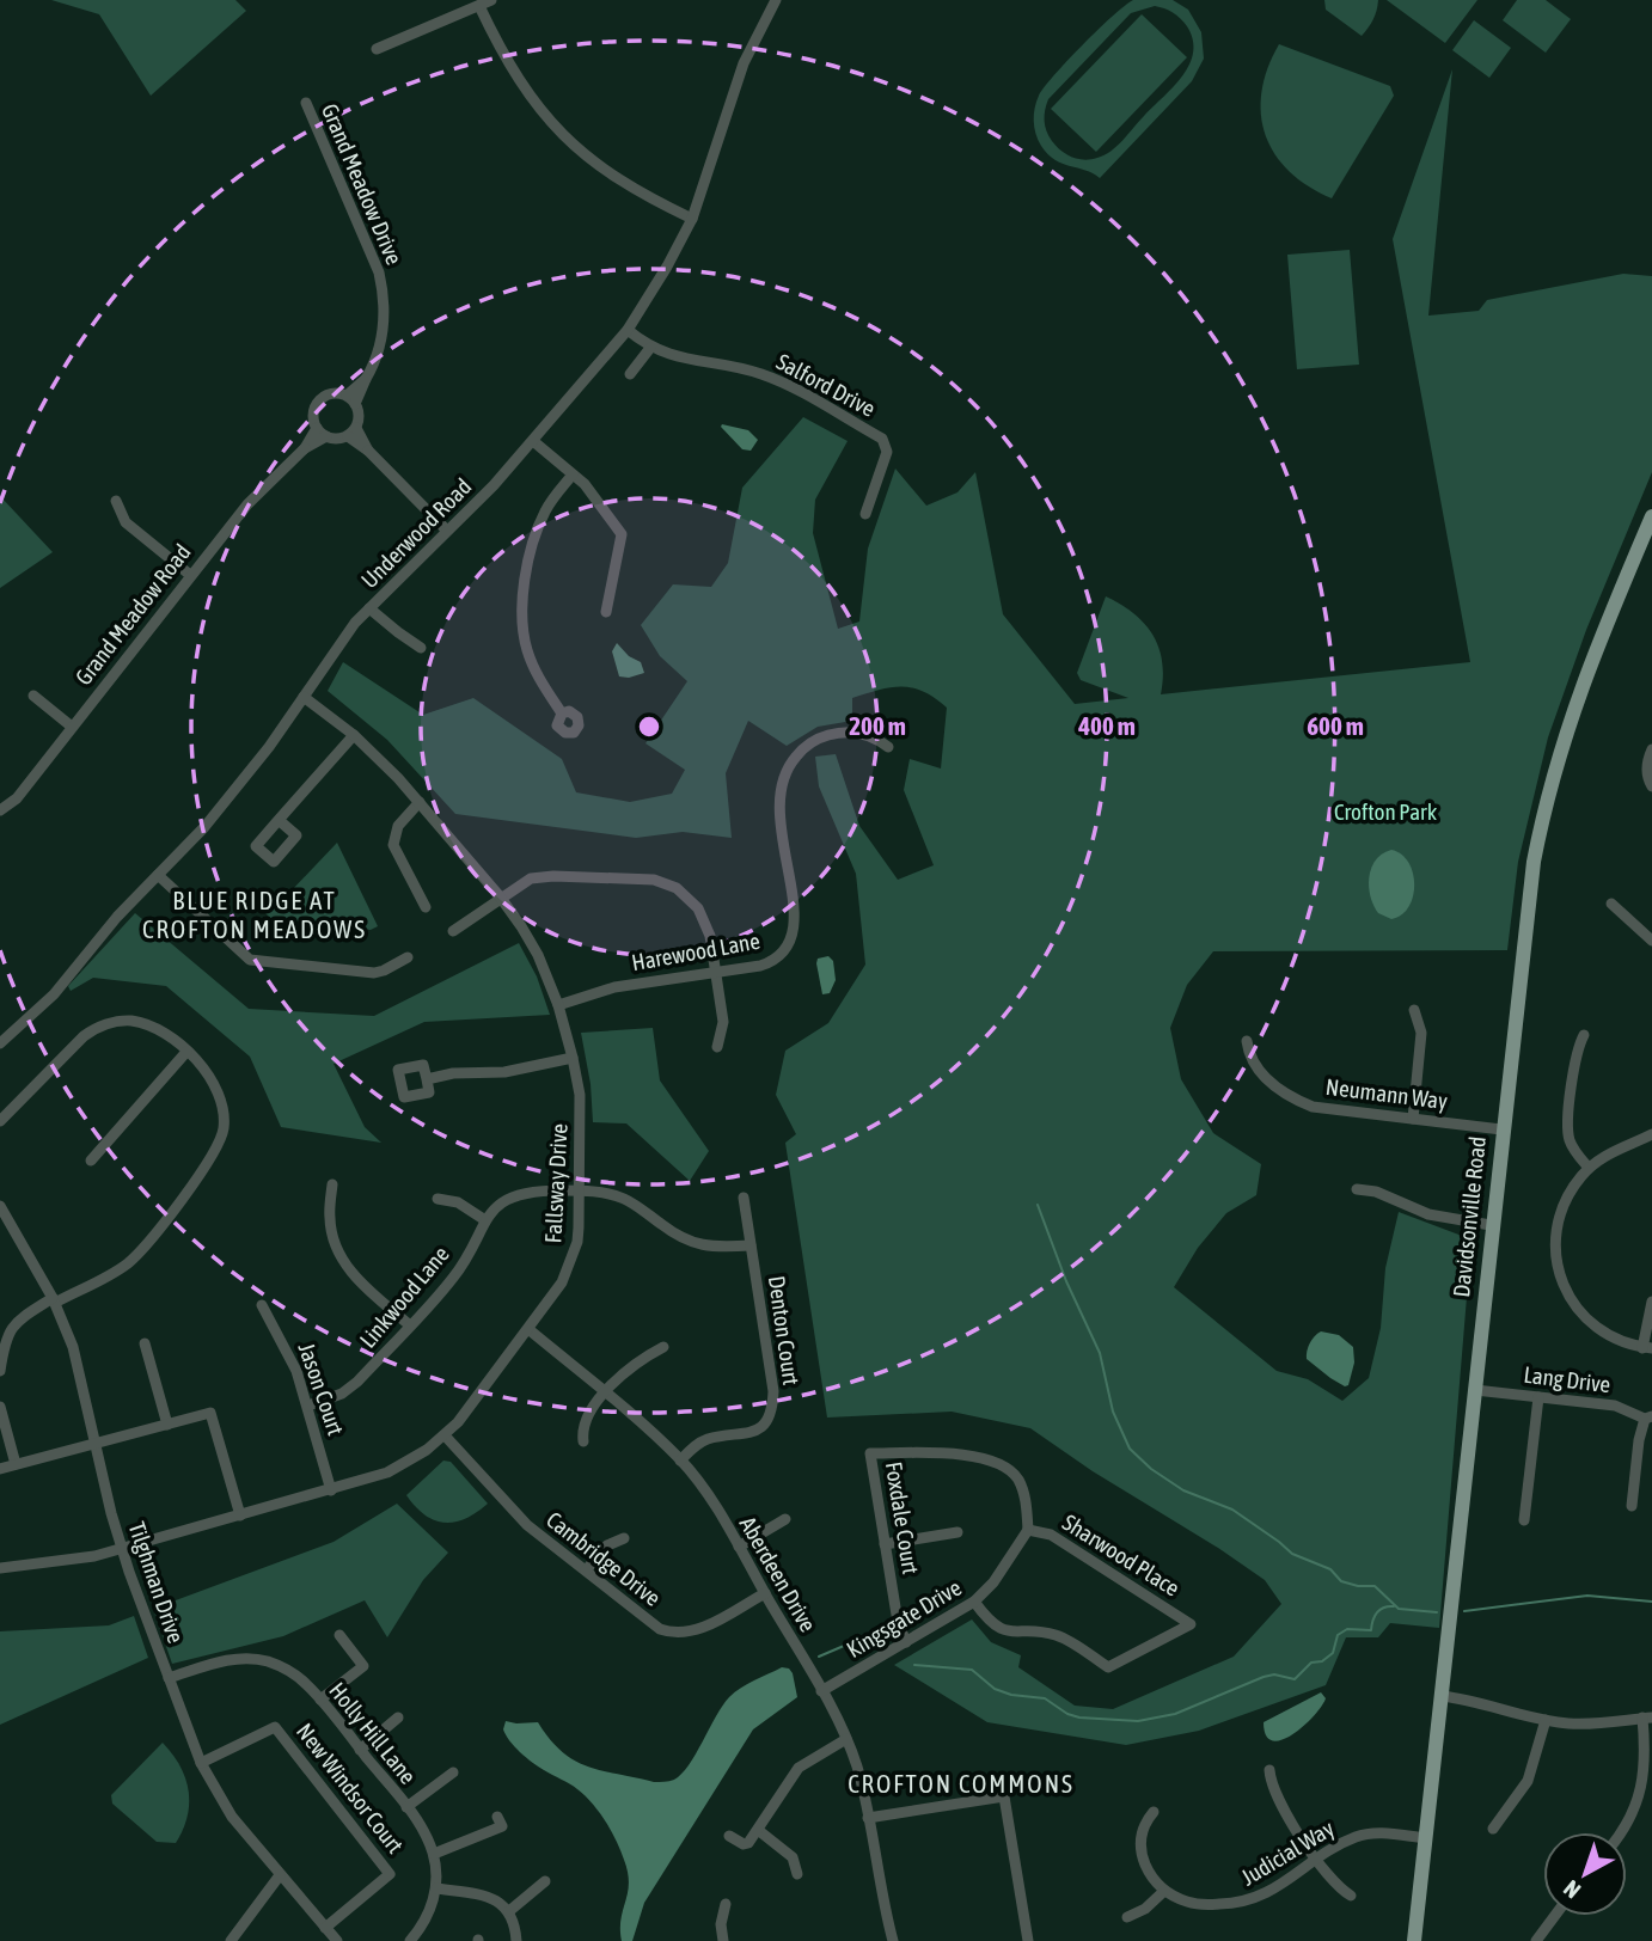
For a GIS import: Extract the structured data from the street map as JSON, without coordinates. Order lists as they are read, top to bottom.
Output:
{
  "streets": {
    "main road": ["Davidsonville Road"],
    "street": [
      "Grand Meadow Drive",
      "Salford Drive",
      "Underwood Road",
      "Grand Meadow Road",
      "Harewood Lane",
      "Neumann Way",
      "Fallsway Drive",
      "Linkwood Lane",
      "Denton Court",
      "Lang Drive",
      "Jason Court",
      "Foxdale Court",
      "Sharwood Place",
      "Cambridge Drive",
      "Aberdeen Drive",
      "Tilghman Drive",
      "Kingsgate Drive",
      "Holly Hill Lane",
      "New Windsor Court",
      "Judicial Way"
    ]
  },
  "crossings": [
    ["Grand Meadow Drive", "Grand Meadow Road"],
    ["Salford Drive", "Underwood Road"],
    ["Underwood Road", "Fallsway Drive"],
    ["Harewood Lane", "Fallsway Drive"],
    ["Neumann Way", "Davidsonville Road"],
    ["Fallsway Drive", "Linkwood Lane"],
    ["Fallsway Drive", "Jason Court"],
    ["Fallsway Drive", "Cambridge Drive"],
    ["Fallsway Drive", "Aberdeen Drive"],
    ["Fallsway Drive", "Tilghman Drive"],
    ["Davidsonville Road", "Lang Drive"],
    ["Davidsonville Road", "Judicial Way"],
    ["Linkwood Lane", "Denton Court"],
    ["Linkwood Lane", "Jason Court"],
    ["Denton Court", "Aberdeen Drive"],
    ["Foxdale Court", "Sharwood Place"],
    ["Foxdale Court", "Kingsgate Drive"],
    ["Sharwood Place", "Kingsgate Drive"],
    ["Cambridge Drive", "Aberdeen Drive"],
    ["Aberdeen Drive", "Kingsgate Drive"],
    ["Tilghman Drive", "Holly Hill Lane"],
    ["Tilghman Drive", "New Windsor Court"]
  ],
  "districts": ["BLUE RIDGE AT CROFTON MEADOWS", "CROFTON COMMONS"],
  "parks": ["Crofton Park"],
  "north": "bottom left",
  "rings": ["200 m", "400 m", "600 m"]
}
